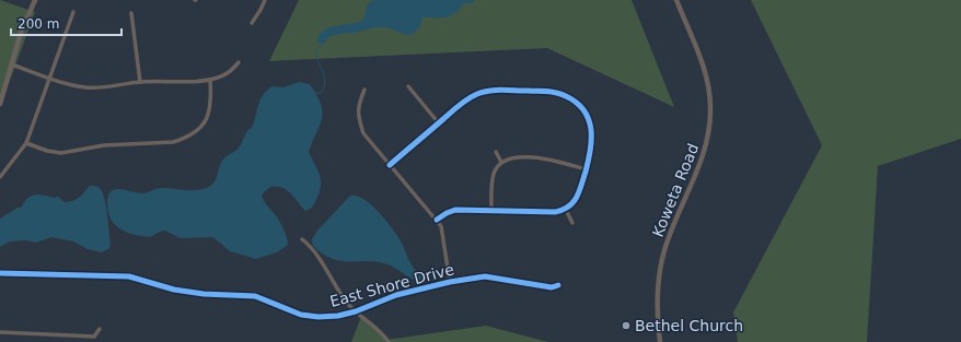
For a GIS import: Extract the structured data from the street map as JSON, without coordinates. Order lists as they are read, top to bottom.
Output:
{
  "streets": {
    "street": ["Koweta Road", "East Shore Drive"]
  },
  "places": ["Bethel Church"],
  "scale_bar": "200 m"
}
